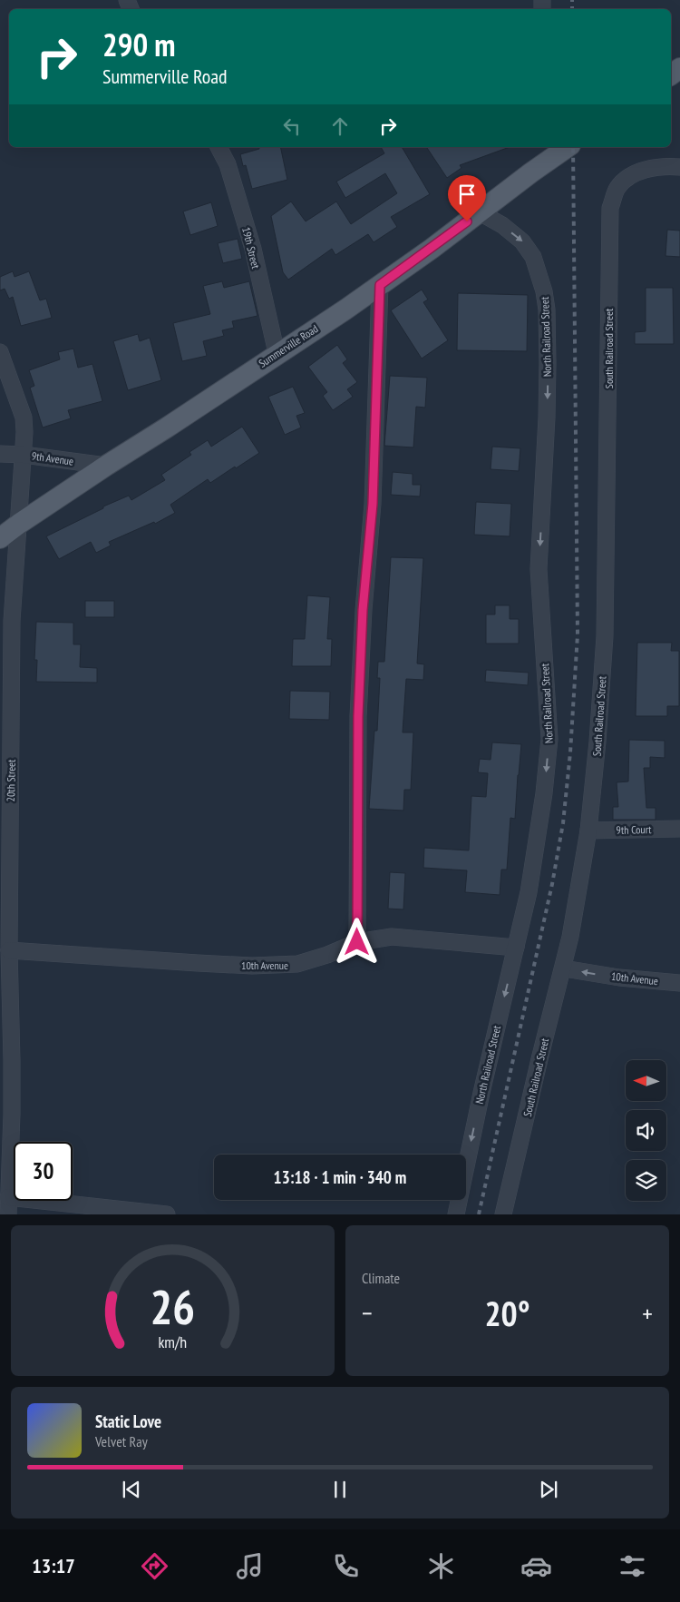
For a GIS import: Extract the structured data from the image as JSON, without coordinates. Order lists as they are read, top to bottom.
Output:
{
  "streets": {
    "main road": ["Summerville Road"],
    "street": [
      "19th Street",
      "North Railroad Street",
      "South Railroad Street",
      "9th Avenue",
      "20th Street",
      "9th Court",
      "10th Avenue"
    ]
  },
  "crossings": [
    ["19th Street", "Summerville Road"],
    ["North Railroad Street", "Summerville Road"],
    ["North Railroad Street", "10th Avenue"],
    ["Summerville Road", "9th Avenue"],
    ["Summerville Road", "20th Street"],
    ["South Railroad Street", "9th Court"],
    ["South Railroad Street", "10th Avenue"],
    ["9th Avenue", "20th Street"],
    ["20th Street", "10th Avenue"]
  ],
  "one_way": ["North Railroad Street"],
  "north": "left",
  "page": {
    "turn": ["290 m", "Summerville Road"],
    "limit": "30",
    "trip": "13:18 · 1 min · 340 m",
    "tile": "Climate",
    "heat": ["−", "20°", "+"],
    "song": ["Static Love", "Velvet Ray"],
    "tabs": "13:17",
    "gauge": ["26", "km/h"]
  }
}
